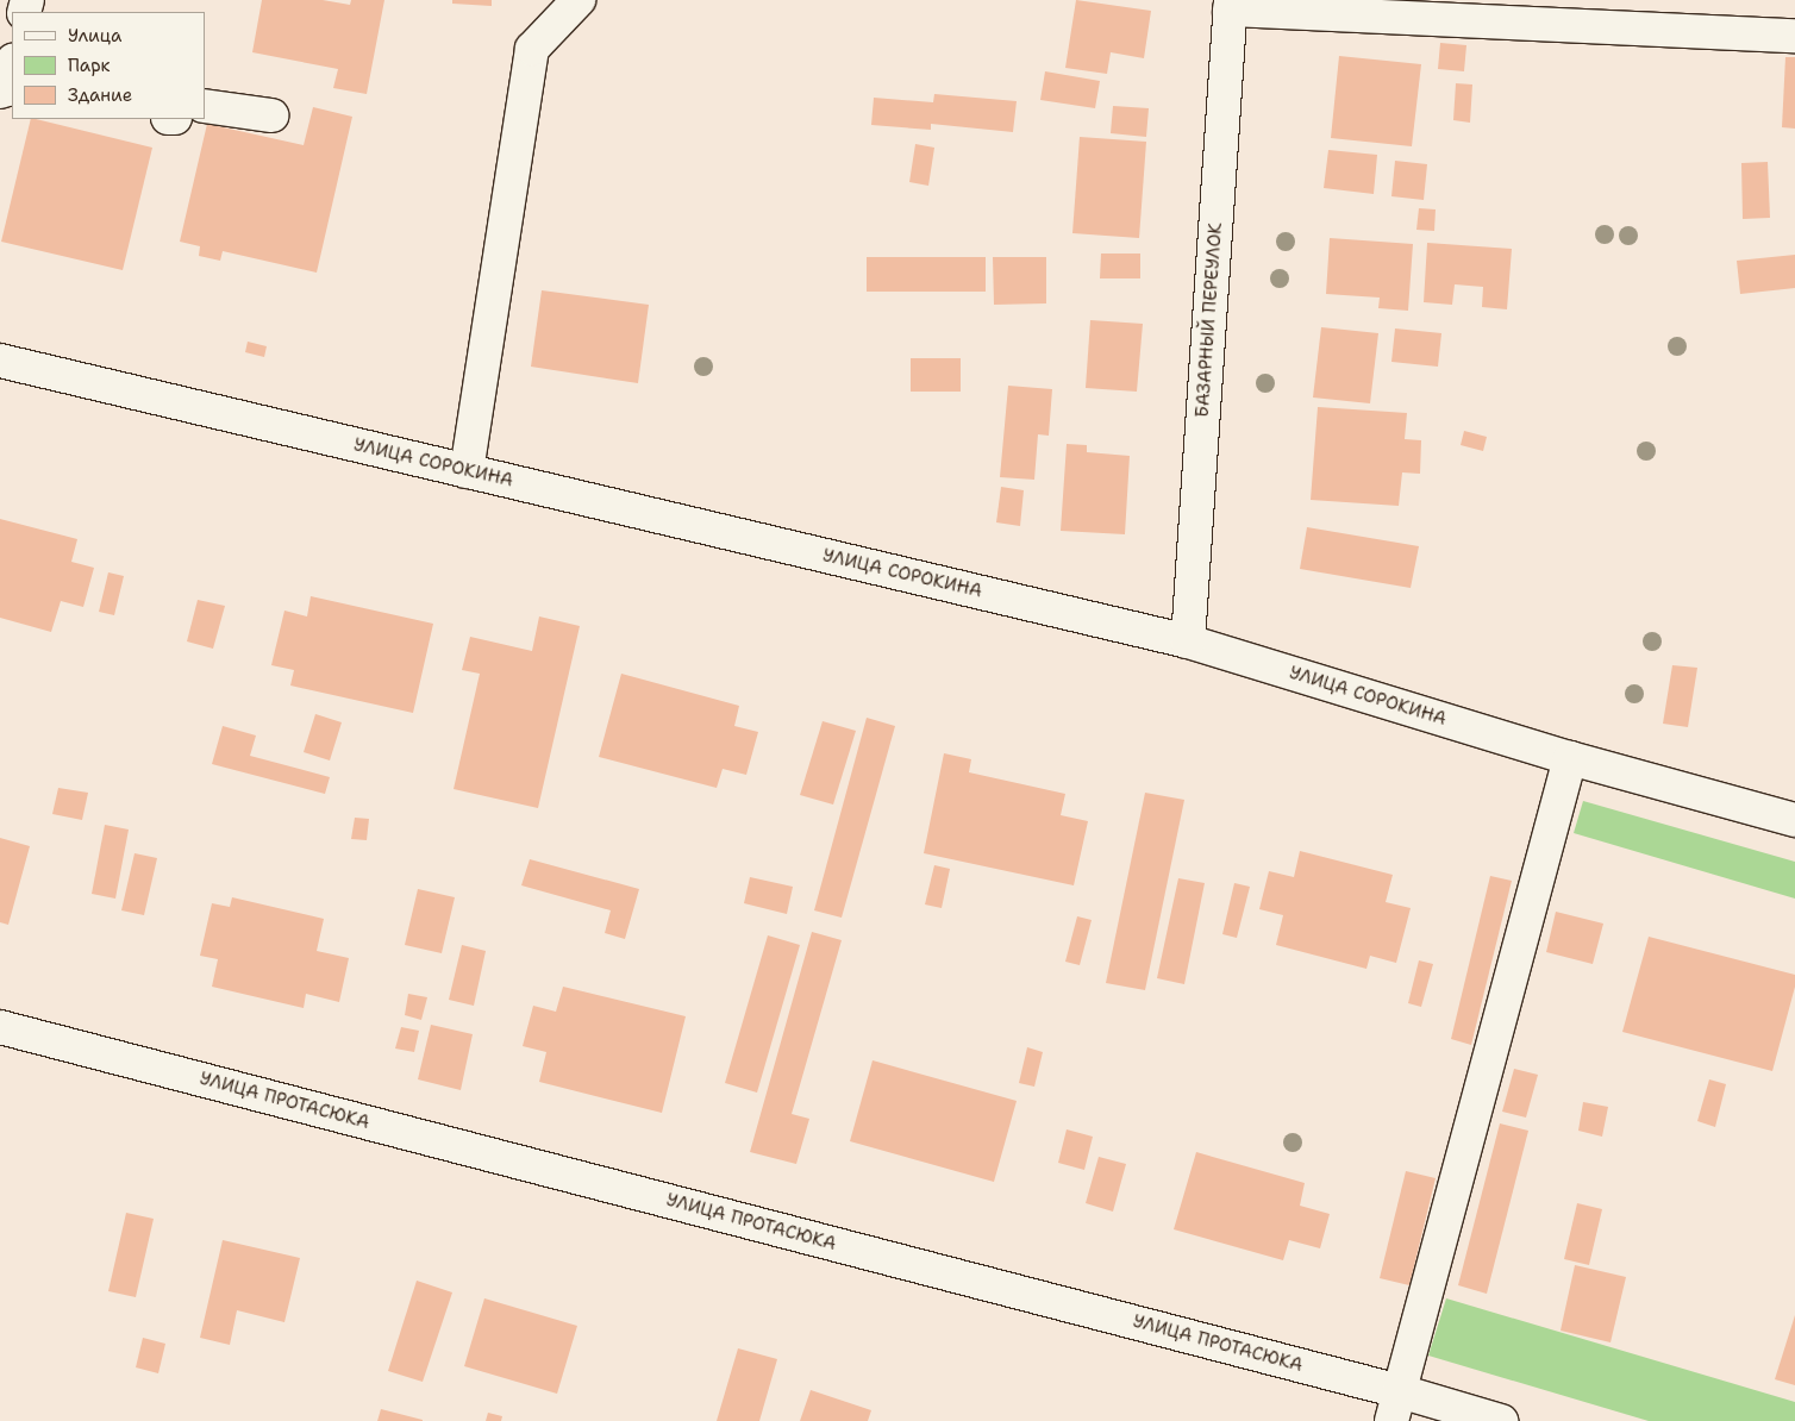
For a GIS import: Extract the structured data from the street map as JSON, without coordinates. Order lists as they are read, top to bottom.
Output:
{
  "streets": {
    "street": ["БАЗАРНЫЙ ПЕРЕУЛОК", "УЛИЦА СОРОКИНА", "УЛИЦА ПРОТАСЮКА"]
  },
  "crossings": [
    ["БАЗАРНЫЙ ПЕРЕУЛОК", "УЛИЦА СОРОКИНА"]
  ],
  "legend": ["Улица", "Парк", "Здание"]
}
